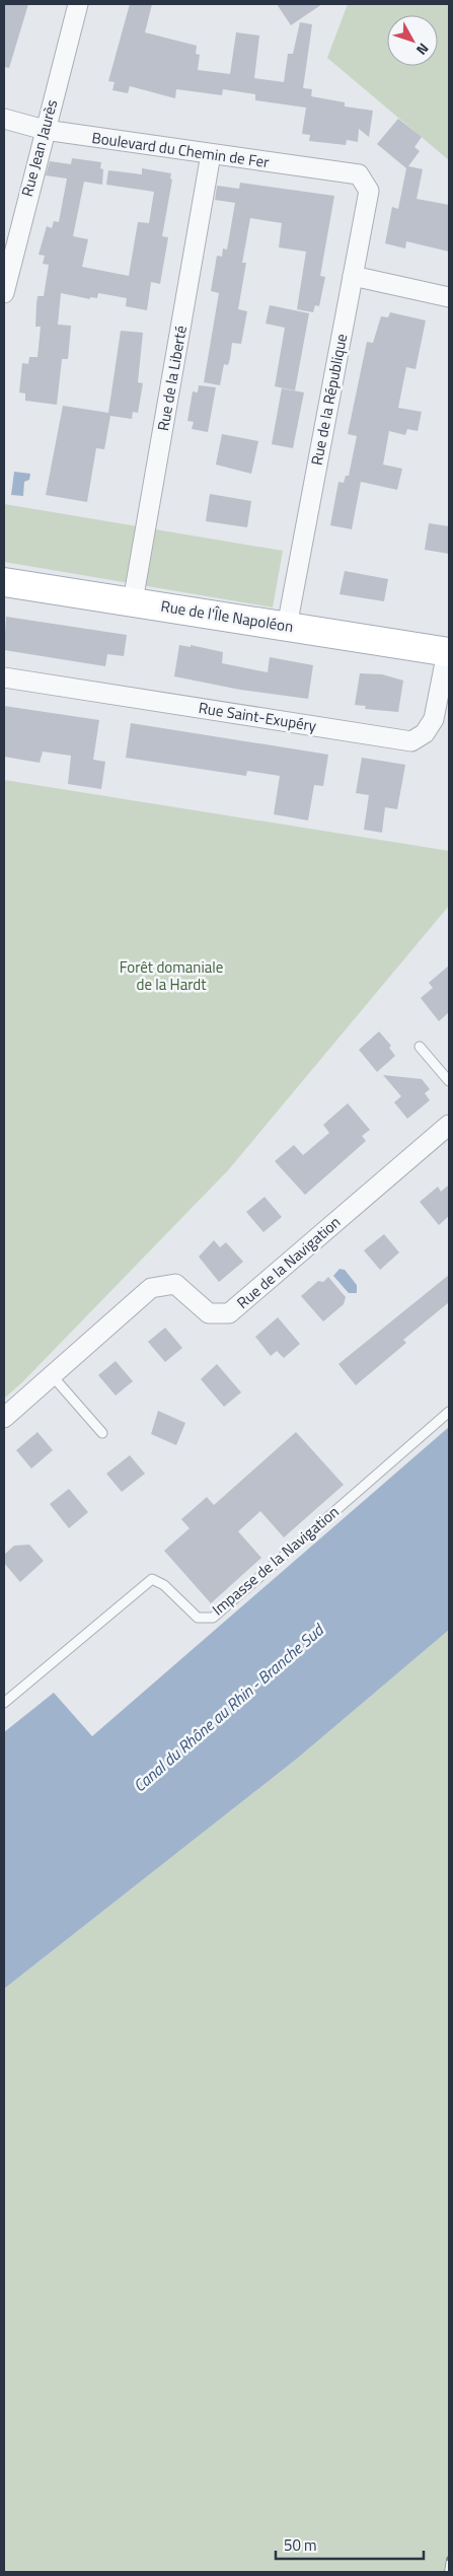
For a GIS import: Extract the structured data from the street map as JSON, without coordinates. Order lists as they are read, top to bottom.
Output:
{
  "streets": {
    "main road": ["Rue de l'Île Napoléon"],
    "street": [
      "Rue Jean Jaurès",
      "Boulevard du Chemin de Fer",
      "Rue de la Liberté",
      "Rue de la République",
      "Rue Saint-Exupéry",
      "Rue de la Navigation"
    ],
    "lane": ["Impasse de la Navigation"]
  },
  "crossings": [
    ["Rue Jean Jaurès", "Boulevard du Chemin de Fer"],
    ["Boulevard du Chemin de Fer", "Rue de la Liberté"],
    ["Boulevard du Chemin de Fer", "Rue de la République"],
    ["Rue de la Liberté", "Rue de l'Île Napoléon"],
    ["Rue de la République", "Rue de l'Île Napoléon"],
    ["Rue de l'Île Napoléon", "Rue Saint-Exupéry"]
  ],
  "water": ["Canal du Rhône au Rhin - Branche Sud"],
  "parks": ["Forêt domaniale de la Hardt"],
  "scale_bar": "50 m",
  "north": "bottom right"
}
